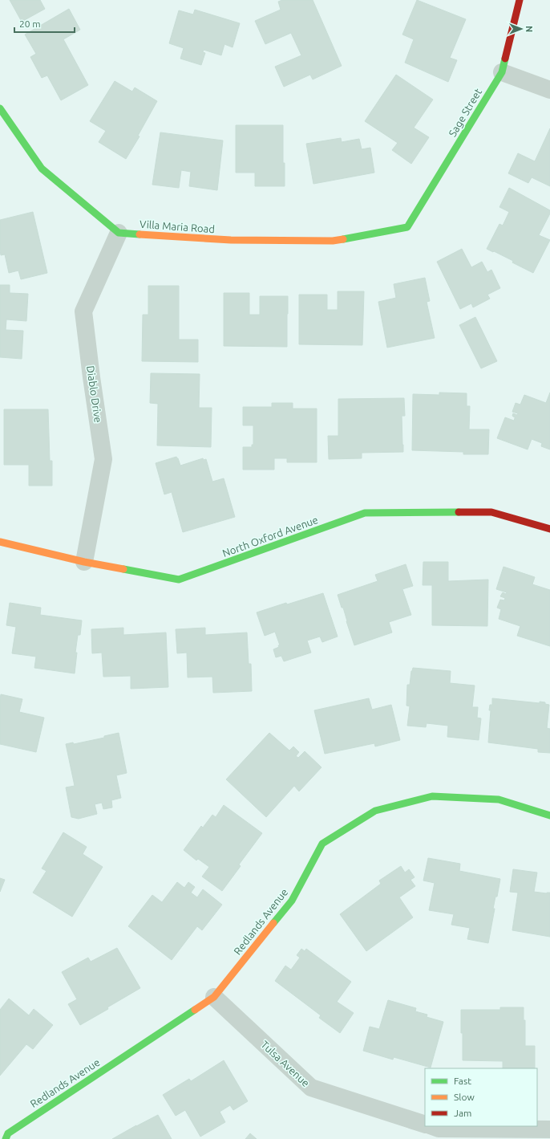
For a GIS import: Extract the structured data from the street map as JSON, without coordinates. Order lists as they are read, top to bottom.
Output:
{
  "streets": {
    "street": [
      "Sage Street",
      "Villa Maria Road",
      "Diablo Drive",
      "North Oxford Avenue",
      "Redlands Avenue",
      "Tulsa Avenue"
    ]
  },
  "crossings": [
    ["Sage Street", "Villa Maria Road"],
    ["Villa Maria Road", "Diablo Drive"],
    ["Diablo Drive", "North Oxford Avenue"],
    ["Redlands Avenue", "Tulsa Avenue"]
  ],
  "legend": ["Fast", "Slow", "Jam"],
  "scale_bar": "20 m",
  "north": "right"
}
